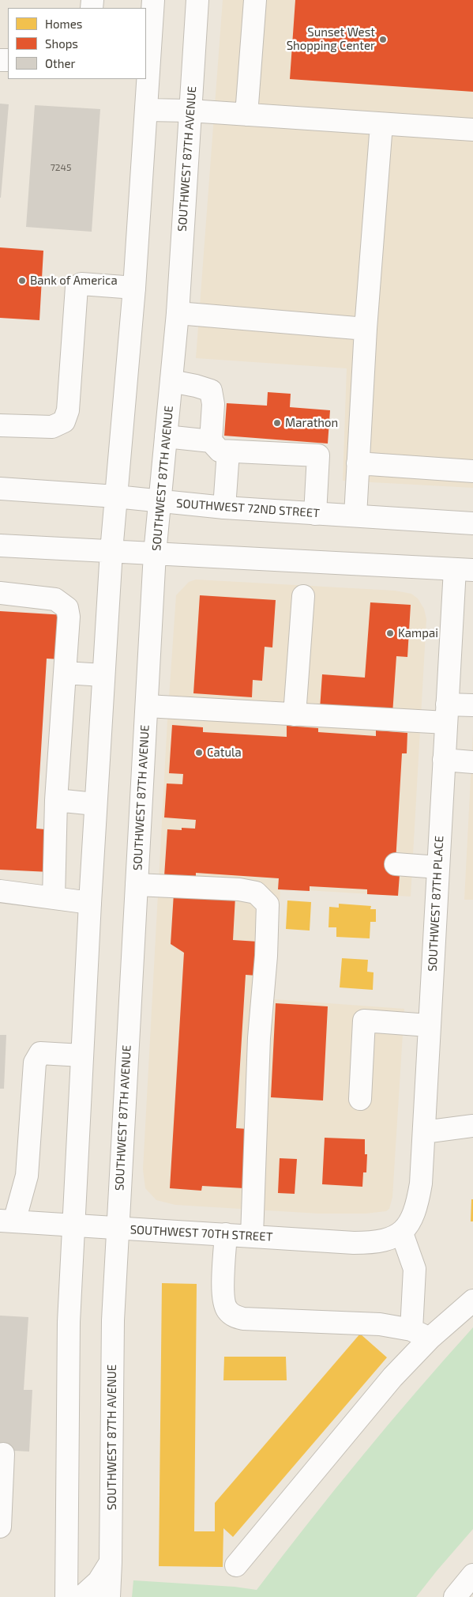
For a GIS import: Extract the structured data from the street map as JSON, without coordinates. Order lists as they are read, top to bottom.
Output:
{
  "streets": {
    "main road": [
      "SOUTHWEST 87TH AVENUE",
      "SOUTHWEST 72ND STREET",
      "SOUTHWEST 87TH PLACE",
      "SOUTHWEST 70TH STREET"
    ]
  },
  "crossings": [
    ["SOUTHWEST 87TH AVENUE", "SOUTHWEST 72ND STREET"],
    ["SOUTHWEST 87TH AVENUE", "SOUTHWEST 70TH STREET"],
    ["SOUTHWEST 87TH PLACE", "SOUTHWEST 70TH STREET"]
  ],
  "places": [
    "Sunset West Shopping Center",
    "Bank of America",
    "Marathon",
    "Kampai",
    "Catula"
  ],
  "house_numbers": ["7245"],
  "legend": ["Homes", "Shops", "Other"]
}
